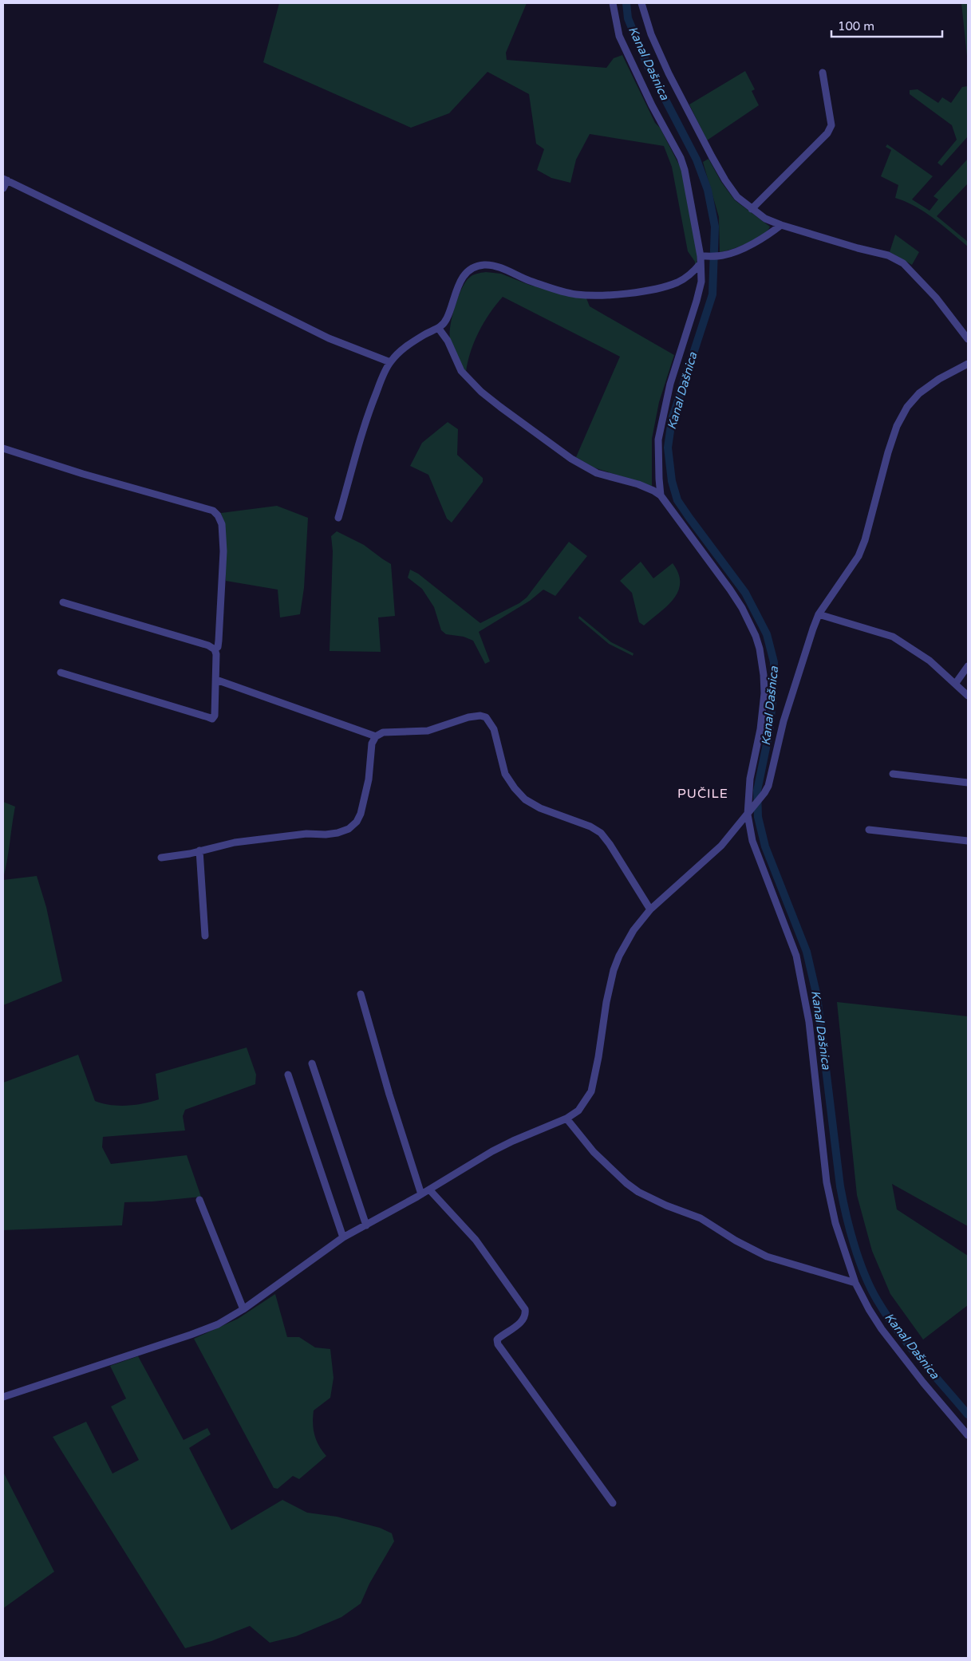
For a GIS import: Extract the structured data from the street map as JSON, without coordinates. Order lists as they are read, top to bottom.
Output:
{
  "districts": ["PUČILE"],
  "water": ["Kanal Dašnica"],
  "scale_bar": "100 m"
}
